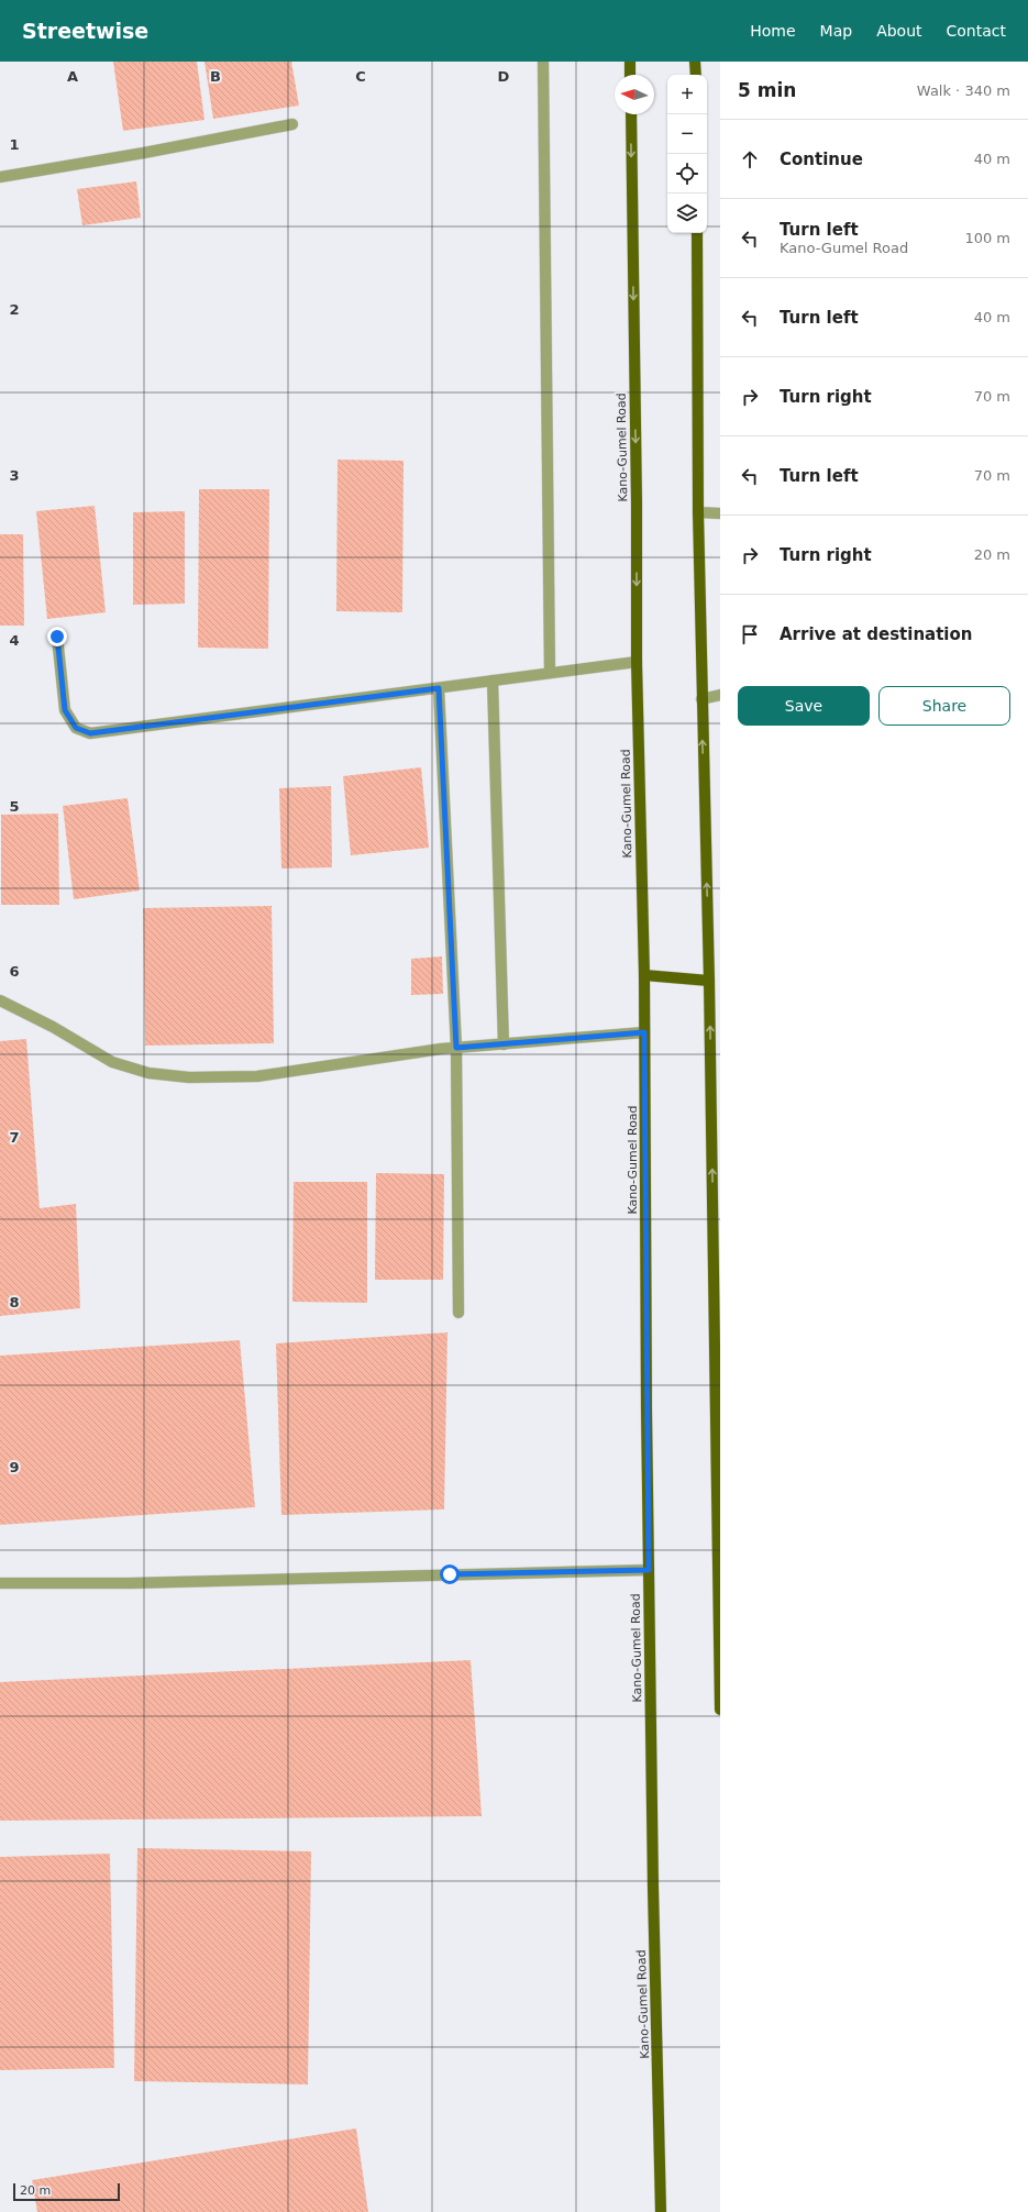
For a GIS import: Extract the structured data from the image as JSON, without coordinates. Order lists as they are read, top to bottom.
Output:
{
  "streets": {
    "main road": ["Kano-Gumel Road"]
  },
  "scale_bar": "20 m",
  "north": "left",
  "page": {
    "header": "Streetwise",
    "nav": [
      "Home",
      "Map",
      "About",
      "Contact"
    ],
    "heading": ["5 min", "Walk · 340 m"],
    "map_buttons": ["+", "−"],
    "list": [
      ["Continue", "40 m"],
      ["Turn left", "Kano-Gumel Road", "100 m"],
      ["Turn left", "40 m"],
      ["Turn right", "70 m"],
      ["Turn left", "70 m"],
      ["Turn right", "20 m"],
      "Arrive at destination"
    ],
    "buttons": ["Save", "Share"],
    "scale": "20 m"
  },
  "grid": {
    "columns": [
      "A",
      "B",
      "C",
      "D"
    ],
    "rows": [
      "1",
      "2",
      "3",
      "4",
      "5",
      "6",
      "7",
      "8",
      "9"
    ]
  }
}
